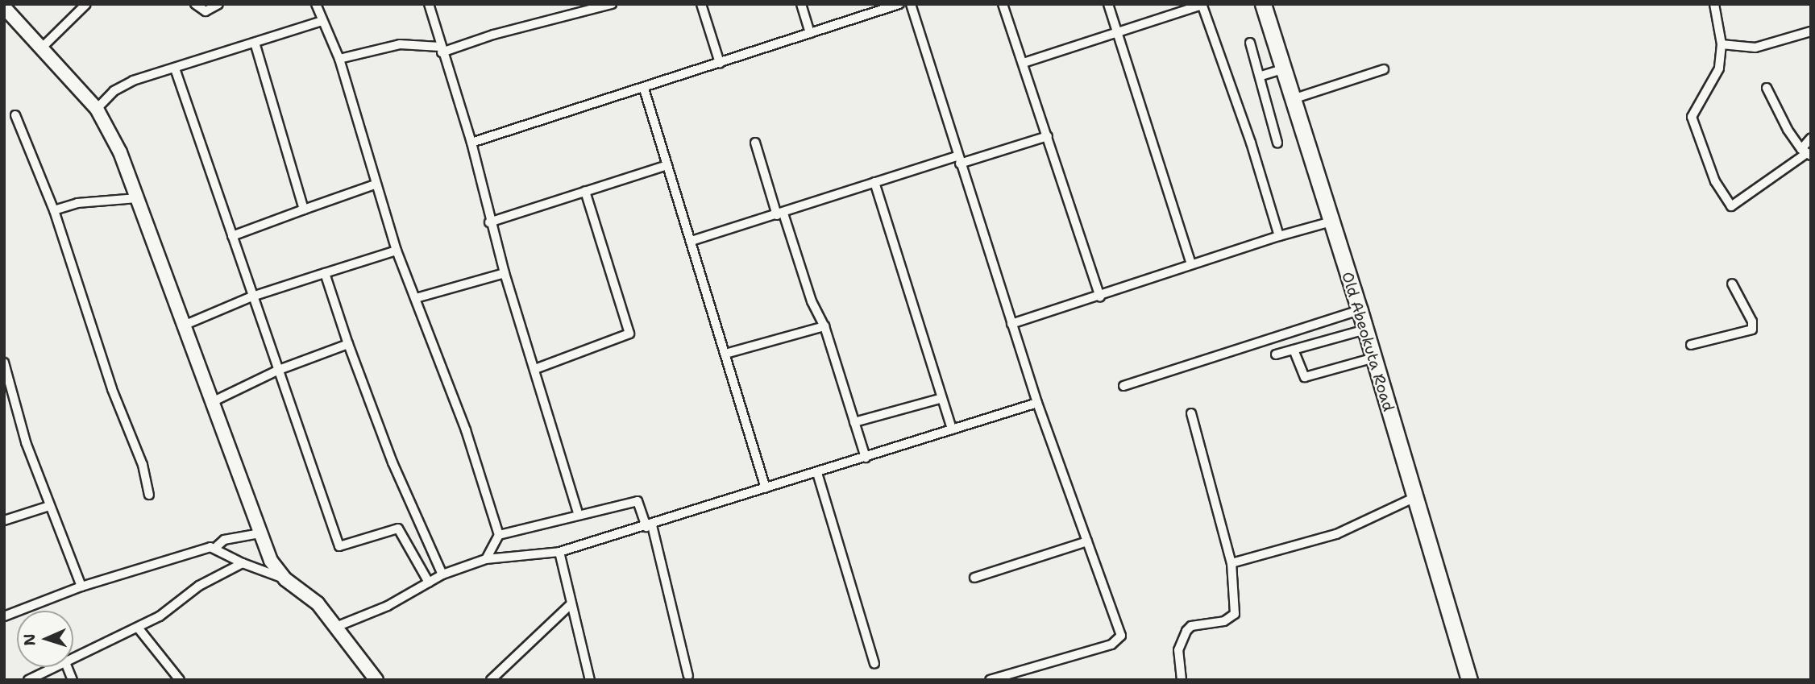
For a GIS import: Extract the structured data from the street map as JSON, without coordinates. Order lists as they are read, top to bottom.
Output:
{
  "streets": {
    "highway": ["Old Abeokuta Road"]
  },
  "north": "left"
}
